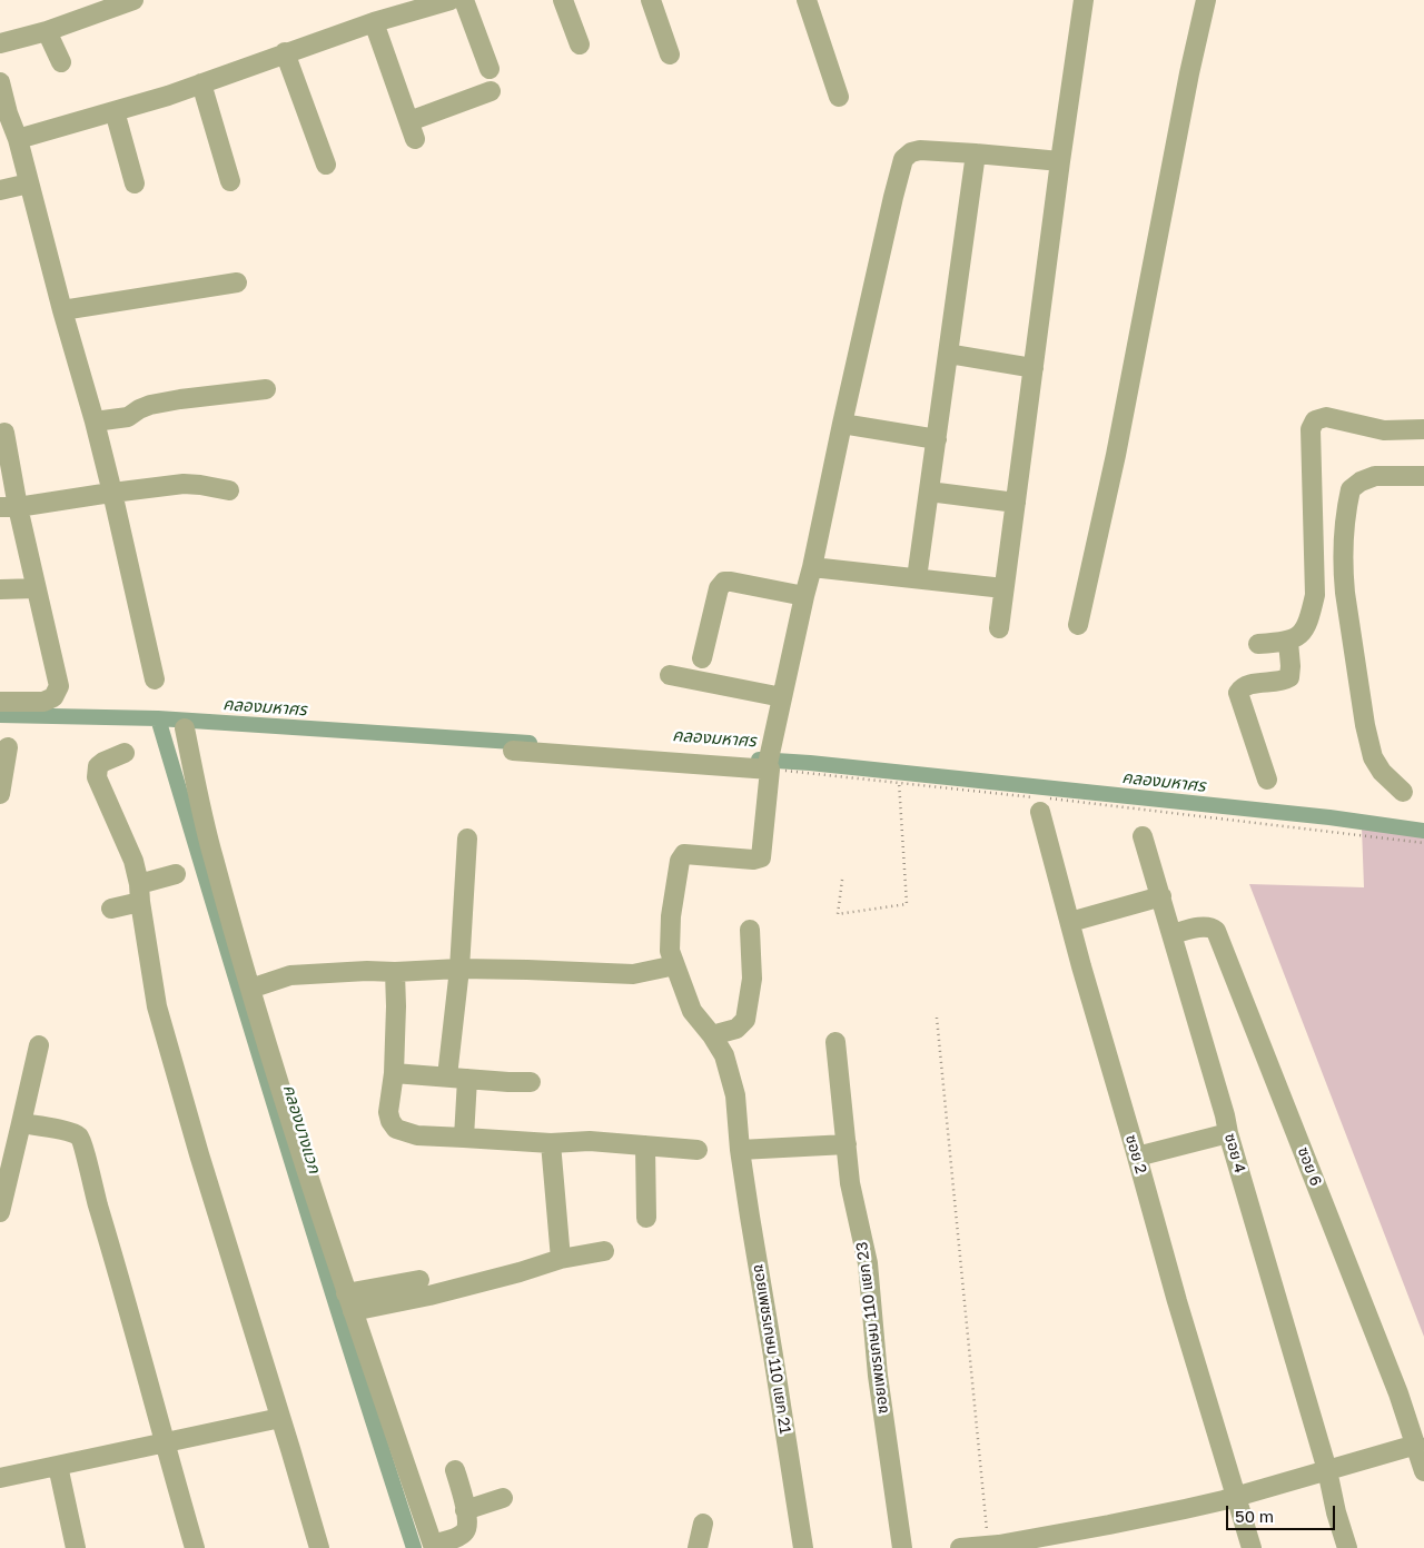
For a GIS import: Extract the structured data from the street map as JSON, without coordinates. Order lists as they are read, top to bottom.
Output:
{
  "streets": {
    "street": [
      "ซอย 4",
      "ซอย 2",
      "ซอย 6",
      "ซอยเพชรเกษม 110 แยก 23",
      "ซอยเพชรเกษม 110 แยก 21"
    ]
  },
  "crossings": [
    ["ซอย 4", "ซอย 6"]
  ],
  "water": ["คลองมหาศร", "คลองบางแวก"],
  "scale_bar": "50 m"
}
